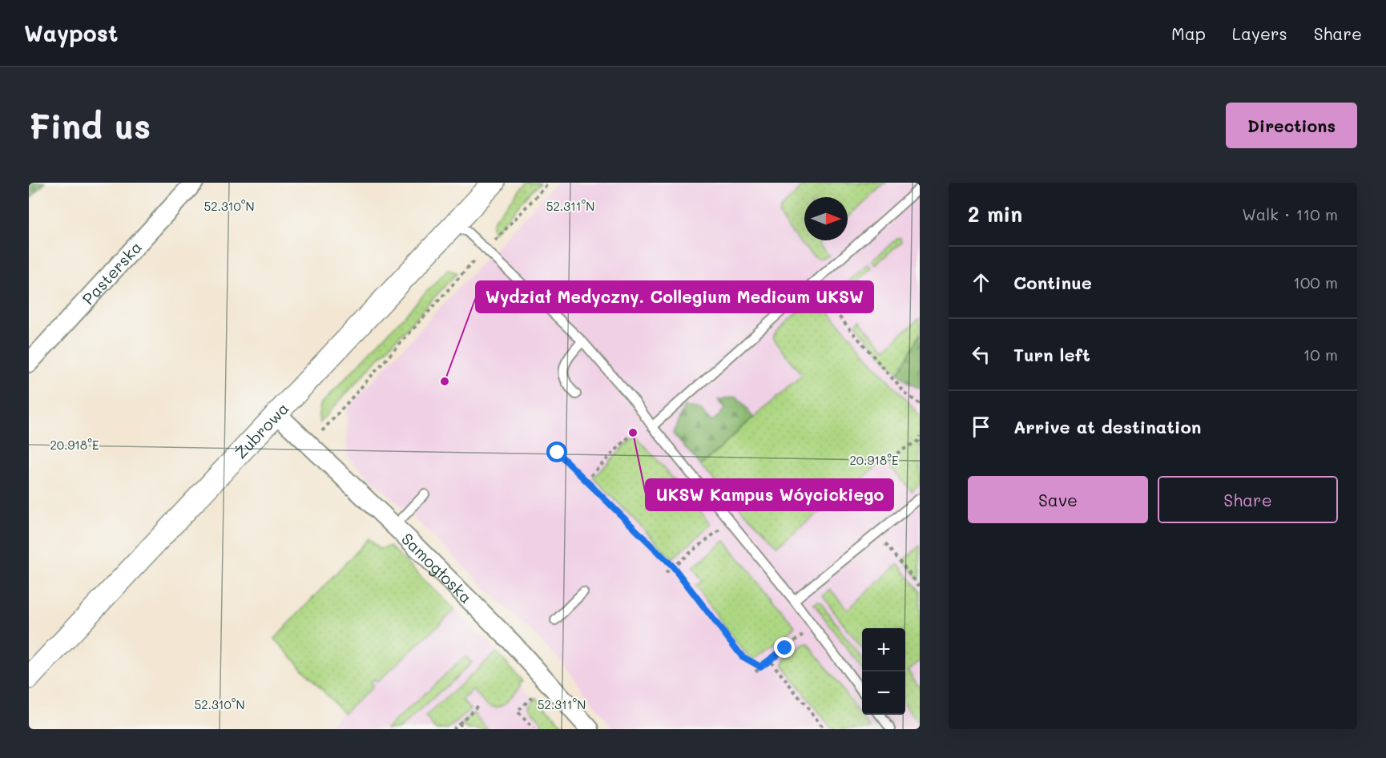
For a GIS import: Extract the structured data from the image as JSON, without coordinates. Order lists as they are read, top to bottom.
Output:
{
  "streets": {
    "street": ["Pasterska", "Żubrowa", "Samogłoska"]
  },
  "crossings": [
    ["Żubrowa", "Samogłoska"]
  ],
  "places": ["Wydział Medyczny. Collegium Medicum UKSW", "UKSW Kampus Wóycickiego"],
  "north": "right",
  "page": {
    "header": "Waypost",
    "nav": ["Map", "Layers", "Share"],
    "buttons": [
      "Directions",
      ["Save", "Share"]
    ],
    "title": "Find us",
    "heading": ["2 min", "Walk · 110 m"],
    "list": [
      ["Continue", "100 m"],
      ["Turn left", "10 m"],
      "Arrive at destination"
    ],
    "map_buttons": ["+", "−"]
  },
  "coordinates": ["52.310°N", "52.311°N", "20.918°E"]
}
